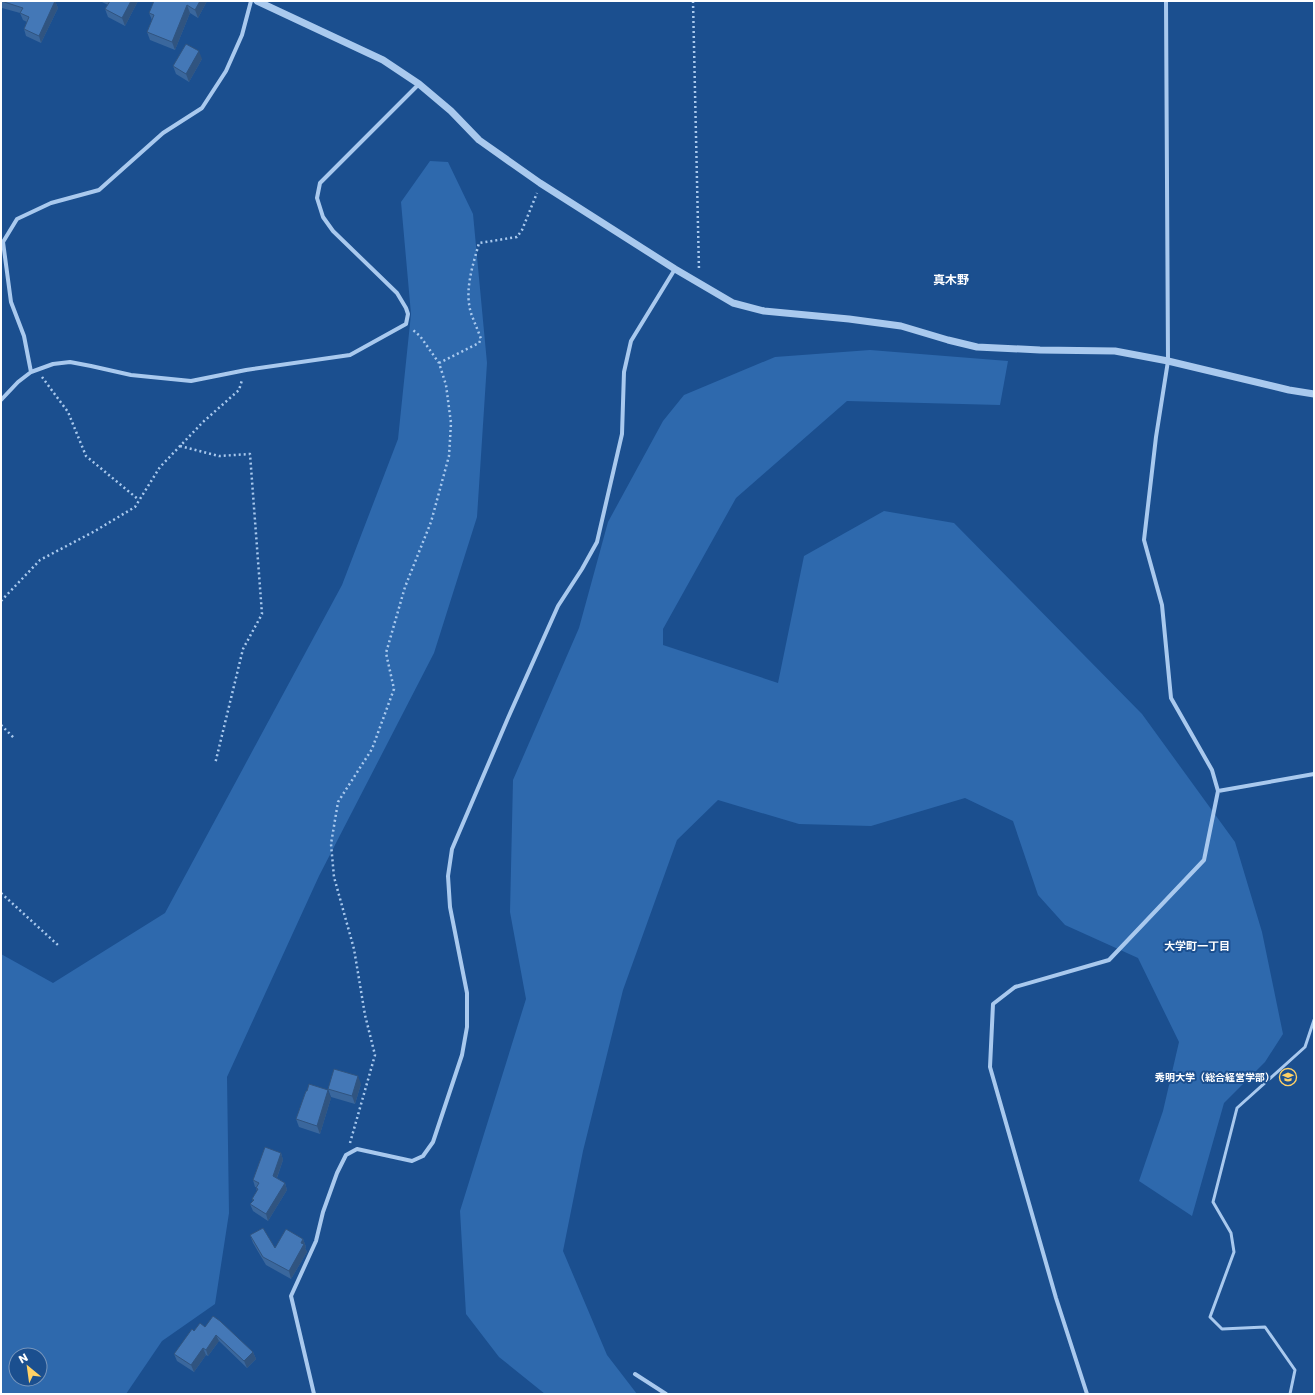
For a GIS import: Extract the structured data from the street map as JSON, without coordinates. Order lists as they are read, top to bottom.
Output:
{
  "districts": ["真木野", "大学町一丁目"],
  "places": {
    "school or university": ["秀明大学（総合経営学部）"]
  },
  "north": "top left"
}
